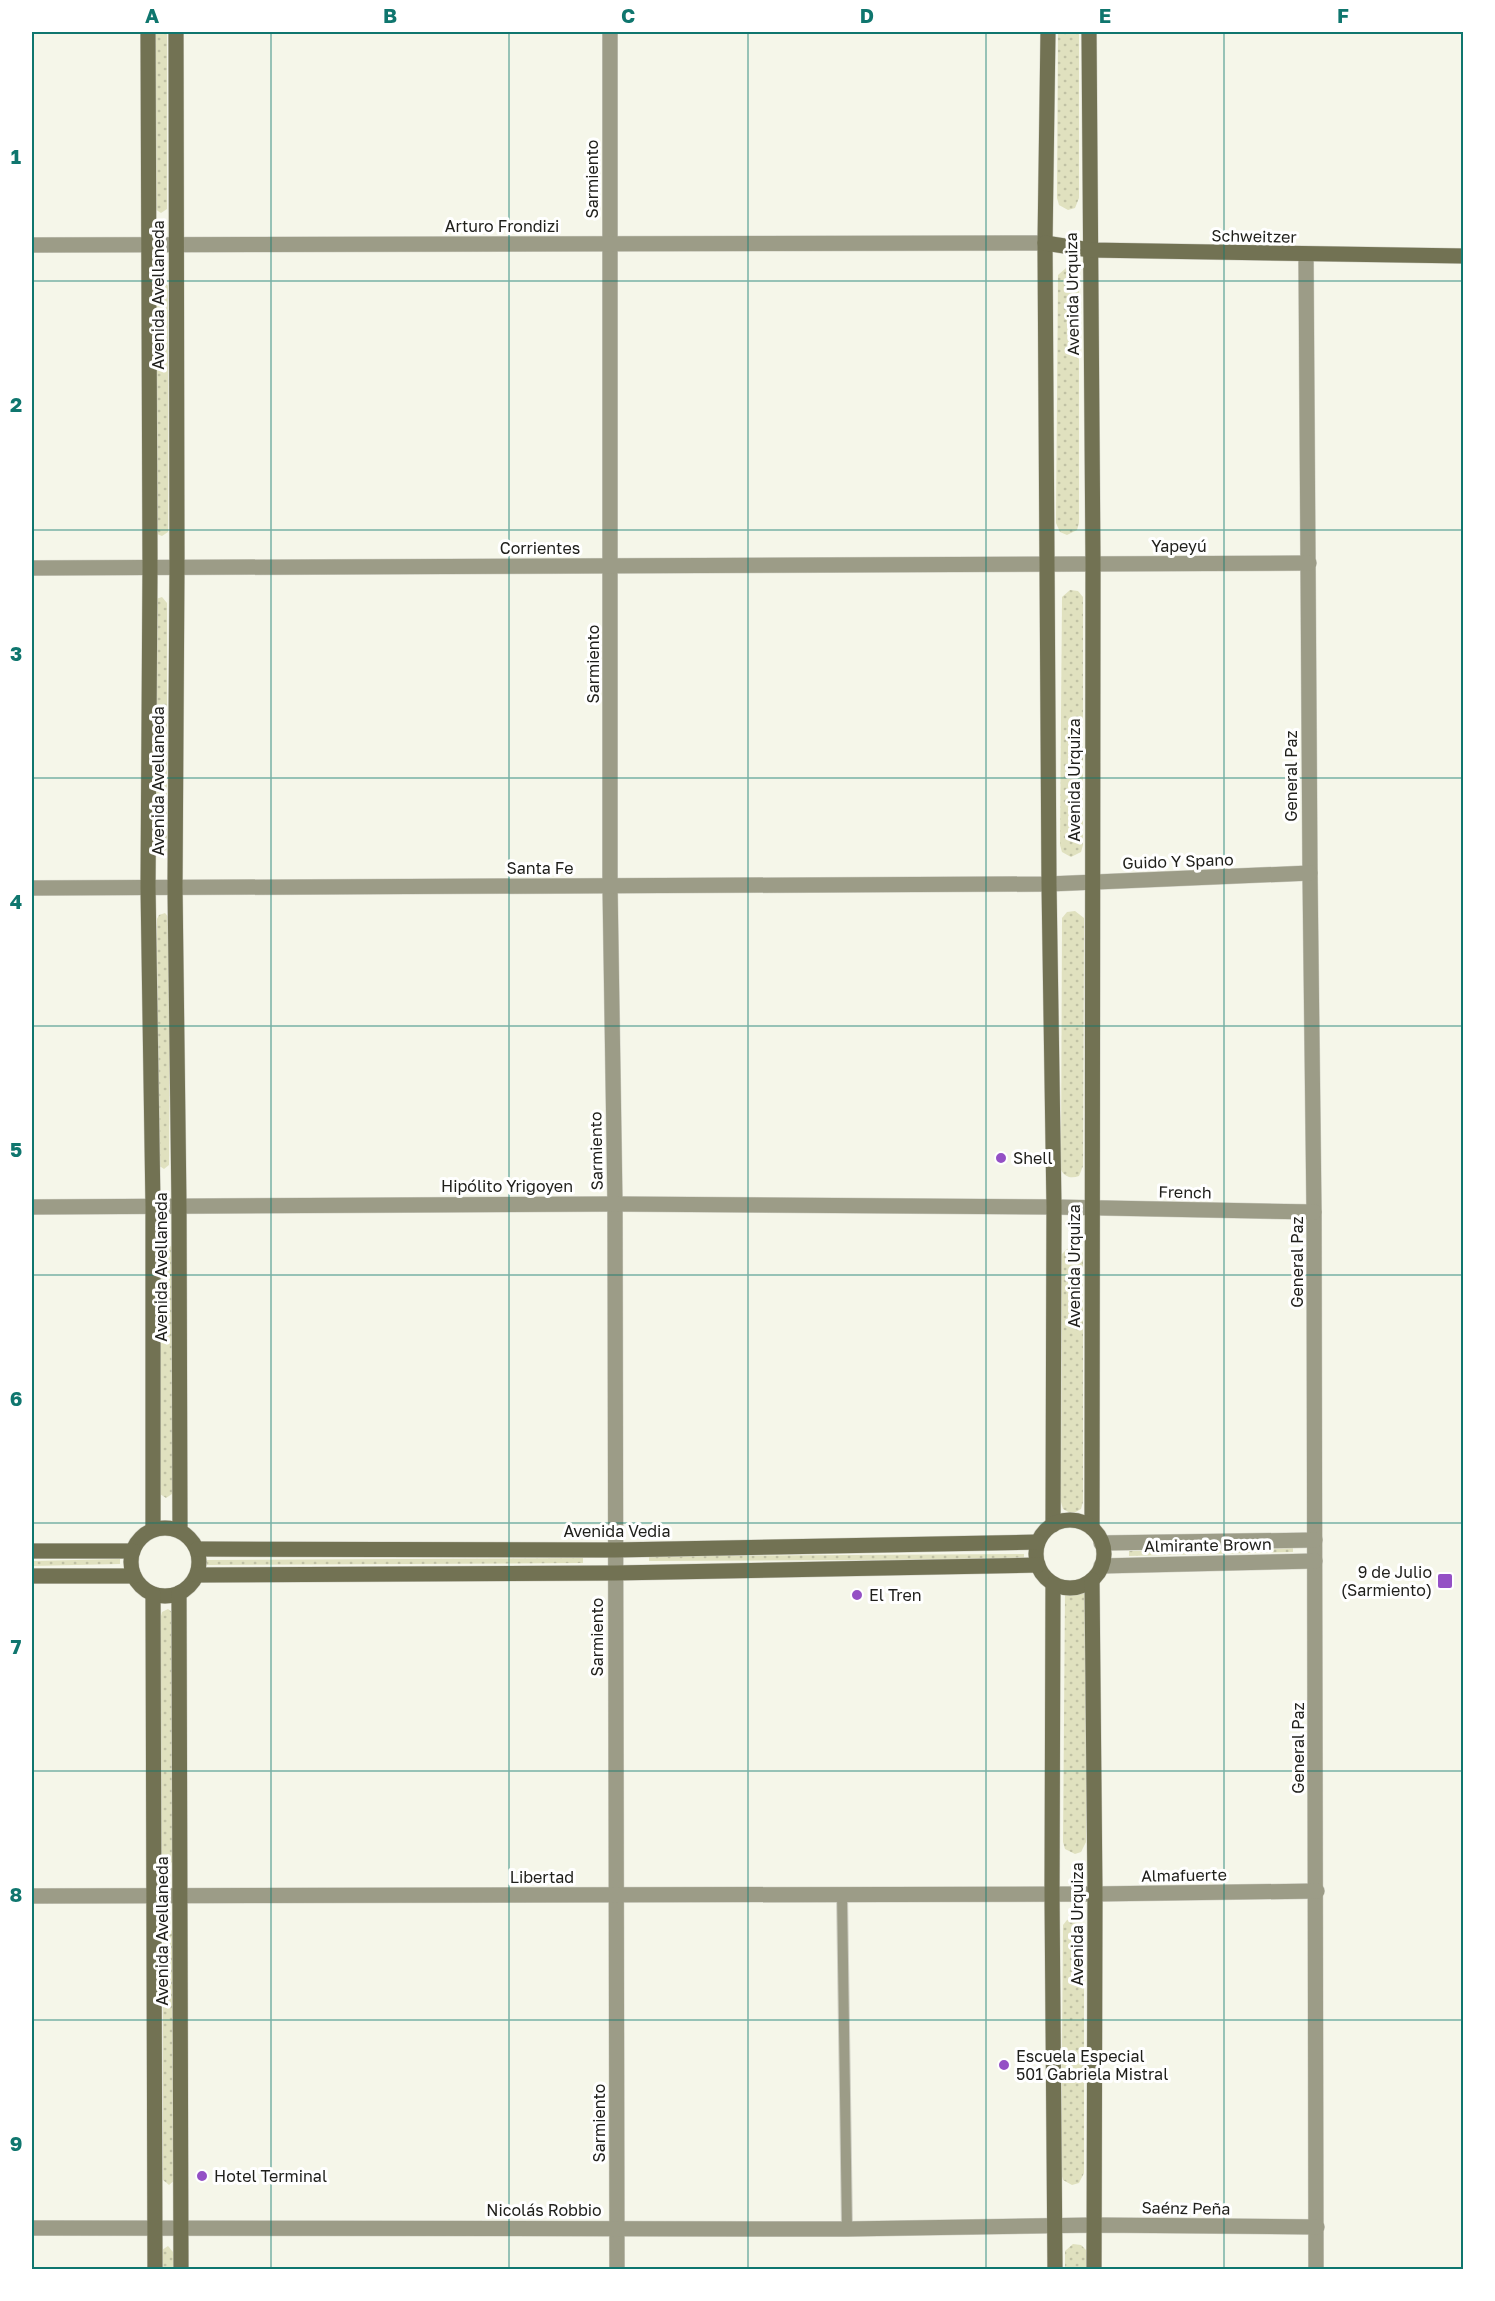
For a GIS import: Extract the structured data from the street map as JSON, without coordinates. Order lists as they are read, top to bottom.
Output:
{
  "streets": {
    "main road": [
      "Schweitzer",
      "Avenida Urquiza",
      "Avenida Avellaneda",
      "Avenida Vedia"
    ],
    "street": [
      "Sarmiento",
      "Arturo Frondizi",
      "Yapeyú",
      "Corrientes",
      "General Paz",
      "Guido Y Spano",
      "Santa Fe",
      "Hipólito Yrigoyen",
      "French",
      "Almirante Brown",
      "Almafuerte",
      "Libertad",
      "Saénz Peña",
      "Nicolás Robbio"
    ]
  },
  "crossings": [
    ["Sarmiento", "Arturo Frondizi"],
    ["Sarmiento", "Corrientes"],
    ["Sarmiento", "Santa Fe"],
    ["Sarmiento", "Hipólito Yrigoyen"],
    ["Sarmiento", "Avenida Vedia"],
    ["Sarmiento", "Libertad"],
    ["Sarmiento", "Nicolás Robbio"],
    ["Arturo Frondizi", "Schweitzer"],
    ["Arturo Frondizi", "Avenida Urquiza"],
    ["Arturo Frondizi", "Avenida Avellaneda"],
    ["Schweitzer", "Avenida Urquiza"],
    ["Schweitzer", "General Paz"],
    ["Avenida Urquiza", "Yapeyú"],
    ["Avenida Urquiza", "Corrientes"],
    ["Avenida Urquiza", "Guido Y Spano"],
    ["Avenida Urquiza", "Santa Fe"],
    ["Avenida Urquiza", "Hipólito Yrigoyen"],
    ["Avenida Urquiza", "French"],
    ["Avenida Urquiza", "Avenida Vedia"],
    ["Avenida Urquiza", "Almirante Brown"],
    ["Avenida Urquiza", "Almafuerte"],
    ["Avenida Urquiza", "Libertad"],
    ["Avenida Urquiza", "Saénz Peña"],
    ["Avenida Urquiza", "Nicolás Robbio"],
    ["Avenida Avellaneda", "Corrientes"],
    ["Avenida Avellaneda", "Santa Fe"],
    ["Avenida Avellaneda", "Hipólito Yrigoyen"],
    ["Avenida Avellaneda", "Avenida Vedia"],
    ["Avenida Avellaneda", "Libertad"],
    ["Avenida Avellaneda", "Nicolás Robbio"],
    ["Yapeyú", "Corrientes"],
    ["Yapeyú", "General Paz"],
    ["General Paz", "Guido Y Spano"],
    ["General Paz", "French"],
    ["General Paz", "Almirante Brown"],
    ["General Paz", "Almafuerte"],
    ["General Paz", "Saénz Peña"],
    ["Guido Y Spano", "Santa Fe"],
    ["Hipólito Yrigoyen", "French"],
    ["Avenida Vedia", "Almirante Brown"],
    ["Almafuerte", "Libertad"],
    ["Saénz Peña", "Nicolás Robbio"]
  ],
  "places": {
    "other": [
      "Shell",
      "El Tren",
      "Escuela Especial 501 Gabriela Mistral",
      "Hotel Terminal"
    ],
    "transit": ["9 de Julio (Sarmiento)"]
  },
  "grid": {
    "columns": [
      "A",
      "B",
      "C",
      "D",
      "E",
      "F"
    ],
    "rows": [
      "1",
      "2",
      "3",
      "4",
      "5",
      "6",
      "7",
      "8",
      "9"
    ]
  }
}
